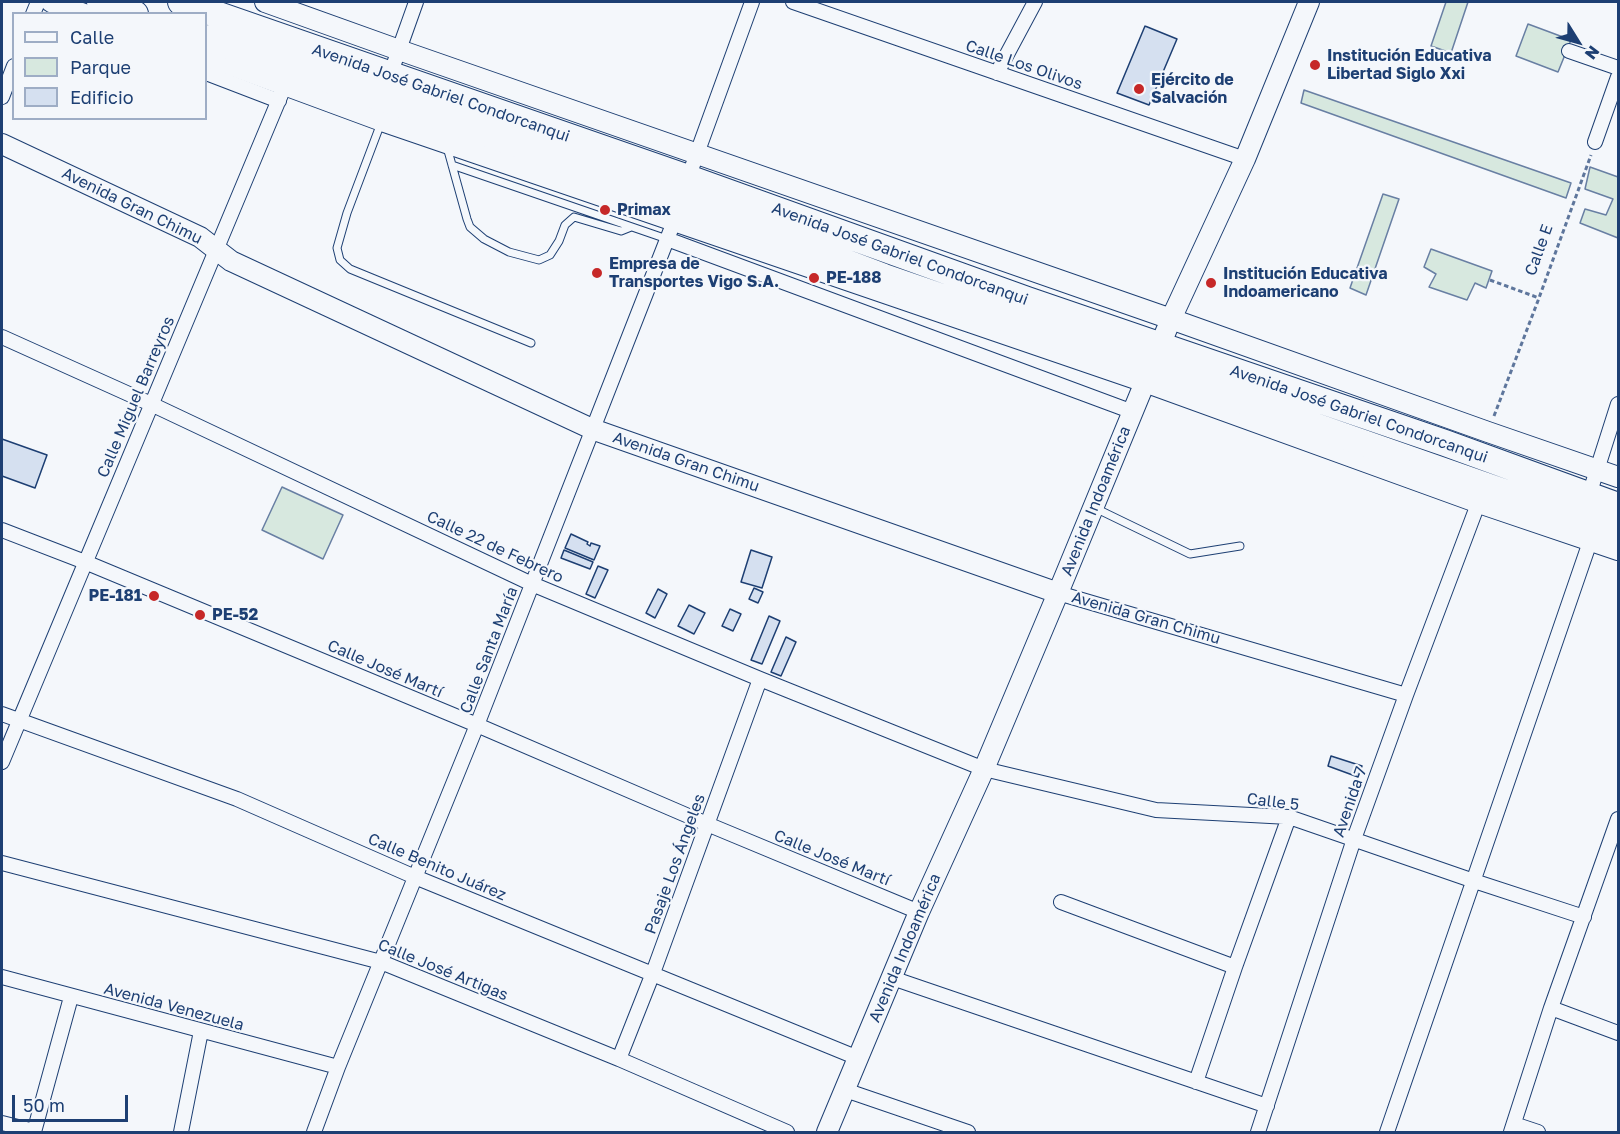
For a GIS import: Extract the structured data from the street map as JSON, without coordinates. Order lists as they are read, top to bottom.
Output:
{
  "streets": {
    "highway": ["Avenida José Gabriel Condorcanqui"],
    "street": [
      "Calle Los Olivos",
      "Avenida Gran Chimu",
      "Calle Miguel Barreyros",
      "Avenida Indoamérica",
      "Calle 22 de Febrero",
      "Calle Santa María",
      "Calle José Martí",
      "Calle 5",
      "Avenida 7",
      "Pasaje Los Ángeles",
      "Calle Benito Juárez",
      "Calle José Artigas",
      "Avenida Venezuela"
    ],
    "path": ["Calle E"]
  },
  "crossings": [
    ["Calle Los Olivos", "Avenida Indoamérica"],
    ["Avenida José Gabriel Condorcanqui", "Calle E"],
    ["Avenida José Gabriel Condorcanqui", "Calle Miguel Barreyros"],
    ["Avenida José Gabriel Condorcanqui", "Avenida Indoamérica"],
    ["Avenida José Gabriel Condorcanqui", "Calle Santa María"],
    ["Avenida José Gabriel Condorcanqui", "Avenida 7"],
    ["Avenida Gran Chimu", "Calle Miguel Barreyros"],
    ["Avenida Gran Chimu", "Avenida Indoamérica"],
    ["Avenida Gran Chimu", "Calle Santa María"],
    ["Avenida Gran Chimu", "Avenida 7"],
    ["Calle Miguel Barreyros", "Calle 22 de Febrero"],
    ["Calle Miguel Barreyros", "Calle José Martí"],
    ["Calle Miguel Barreyros", "Calle Benito Juárez"],
    ["Avenida Indoamérica", "Calle 22 de Febrero"],
    ["Avenida Indoamérica", "Calle José Martí"],
    ["Avenida Indoamérica", "Calle 5"],
    ["Avenida Indoamérica", "Calle Benito Juárez"],
    ["Calle 22 de Febrero", "Calle Santa María"],
    ["Calle 22 de Febrero", "Calle 5"],
    ["Calle 22 de Febrero", "Pasaje Los Ángeles"],
    ["Calle Santa María", "Calle José Martí"],
    ["Calle Santa María", "Calle Benito Juárez"],
    ["Calle Santa María", "Calle José Artigas"],
    ["Calle Santa María", "Avenida Venezuela"],
    ["Calle José Martí", "Pasaje Los Ángeles"],
    ["Calle 5", "Avenida 7"],
    ["Pasaje Los Ángeles", "Calle Benito Juárez"],
    ["Pasaje Los Ángeles", "Calle José Artigas"]
  ],
  "places": [
    "Institución Educativa Libertad Siglo Xxi",
    "Ejército de Salvación",
    "Primax",
    "Empresa de Transportes Vigo S.A.",
    "PE-188",
    "Institución Educativa Indoamericano",
    "PE-181",
    "PE-52"
  ],
  "legend": ["Calle", "Parque", "Edificio"],
  "scale_bar": "50 m",
  "north": "bottom right"
}
